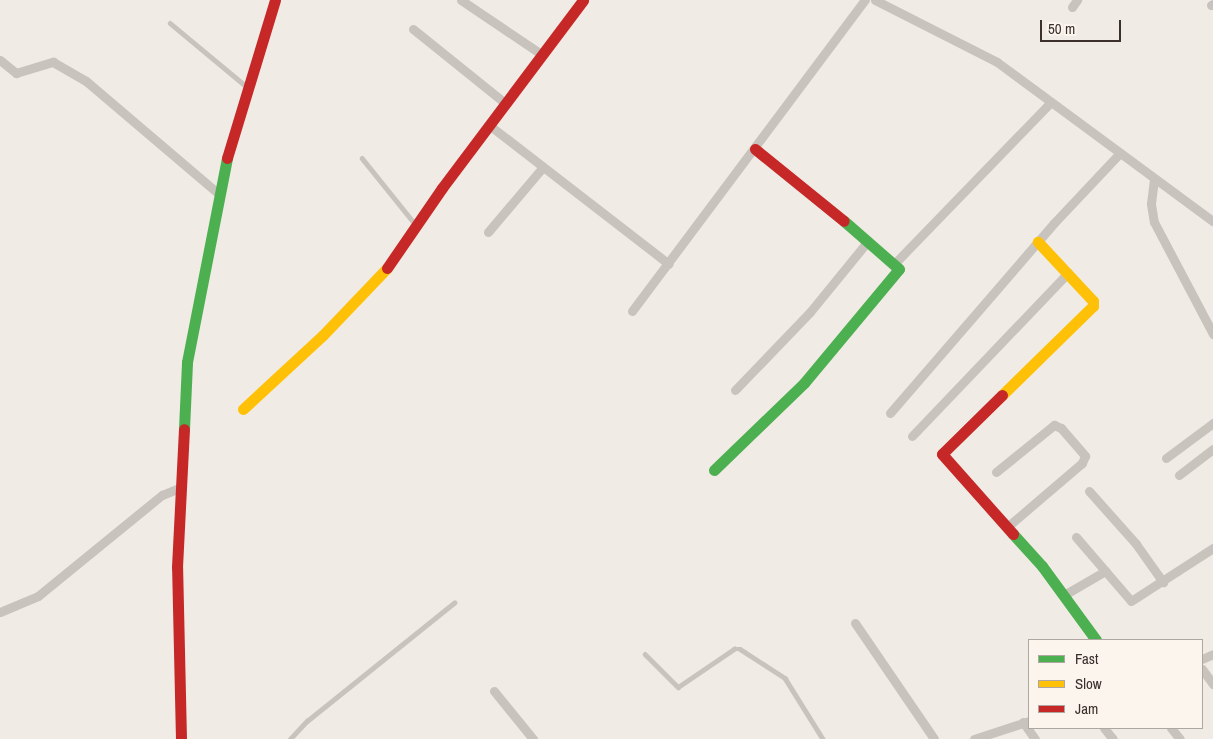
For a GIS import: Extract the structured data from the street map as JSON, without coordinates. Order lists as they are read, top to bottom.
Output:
{
  "legend": ["Fast", "Slow", "Jam"],
  "scale_bar": "50 m"
}
